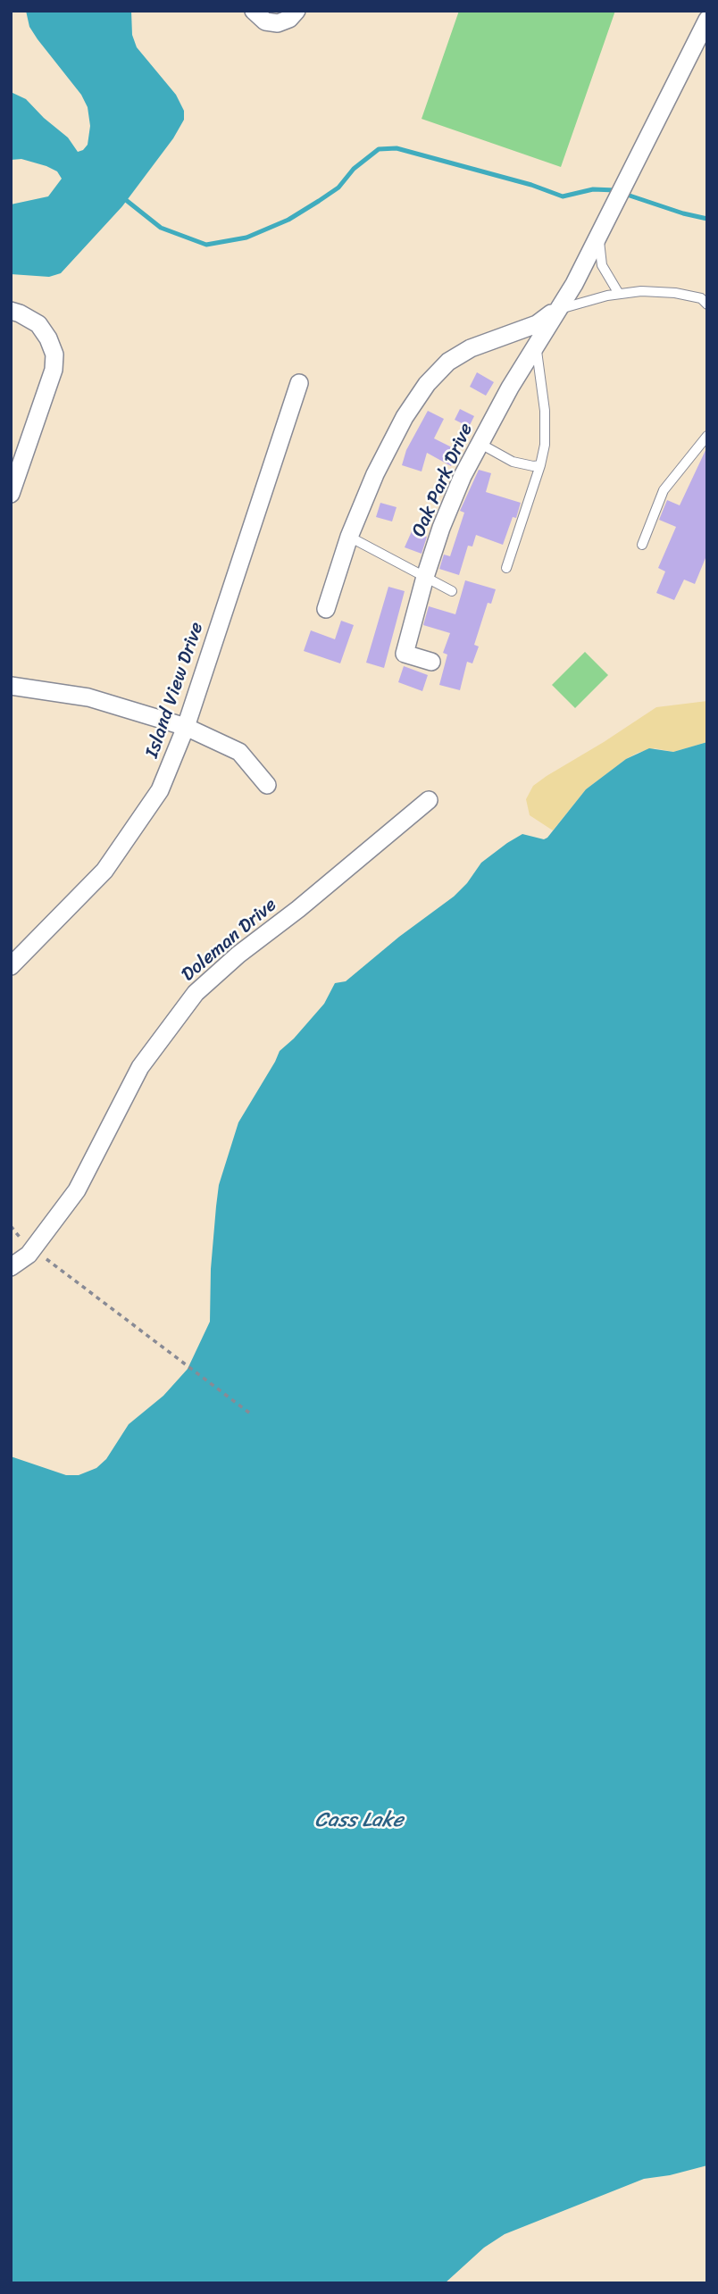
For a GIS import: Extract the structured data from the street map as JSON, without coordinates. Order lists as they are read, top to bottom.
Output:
{
  "streets": {
    "street": ["Oak Park Drive", "Island View Drive", "Doleman Drive"]
  },
  "water": ["Cass Lake"]
}
